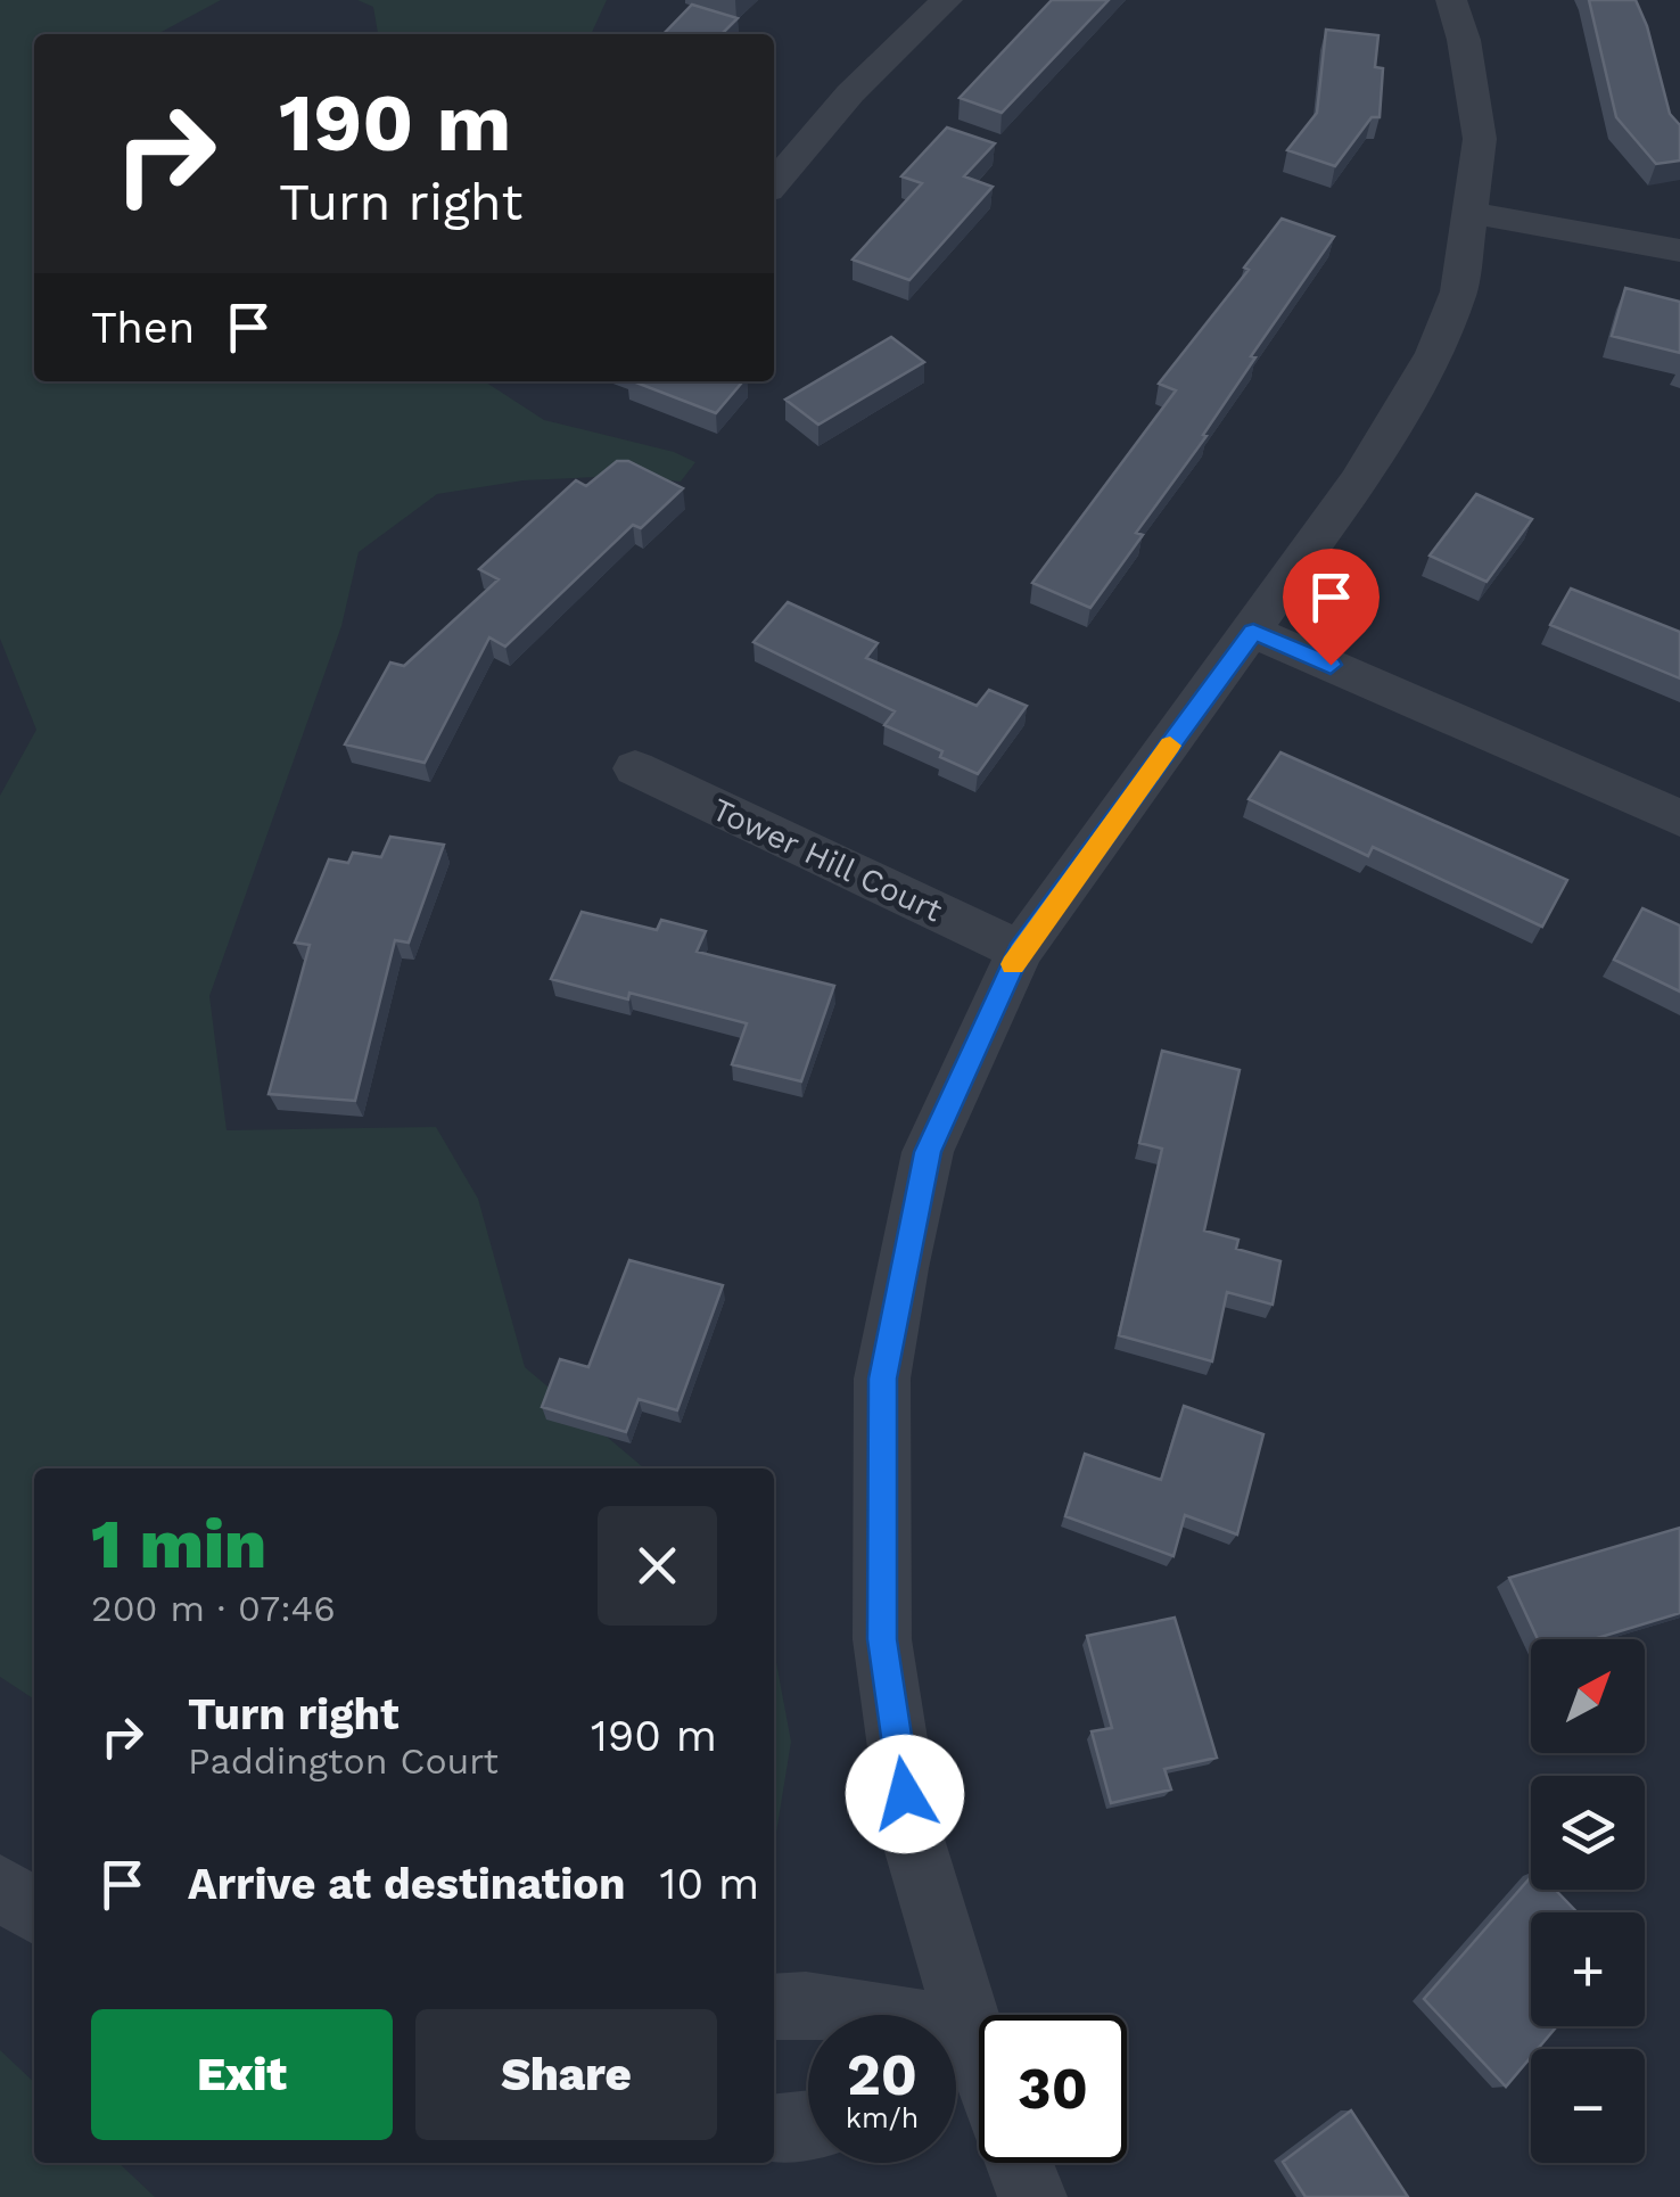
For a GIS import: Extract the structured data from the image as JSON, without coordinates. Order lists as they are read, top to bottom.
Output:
{
  "streets": {
    "street": ["Tower Hill Court"]
  },
  "north": "top right",
  "page": {
    "turn": ["190 m", "Turn right"],
    "then": "Then",
    "heading": ["1 min", "200 m · 07:46"],
    "map_buttons": ["+", "−"],
    "list": [
      {
        "name": "Turn right",
        "note": "Paddington Court",
        "value": "190 m"
      },
      {
        "name": "Arrive at destination",
        "value": "10 m"
      }
    ],
    "buttons": ["Exit", "Share"],
    "speed": "20 km/h",
    "limit": "30"
  }
}
